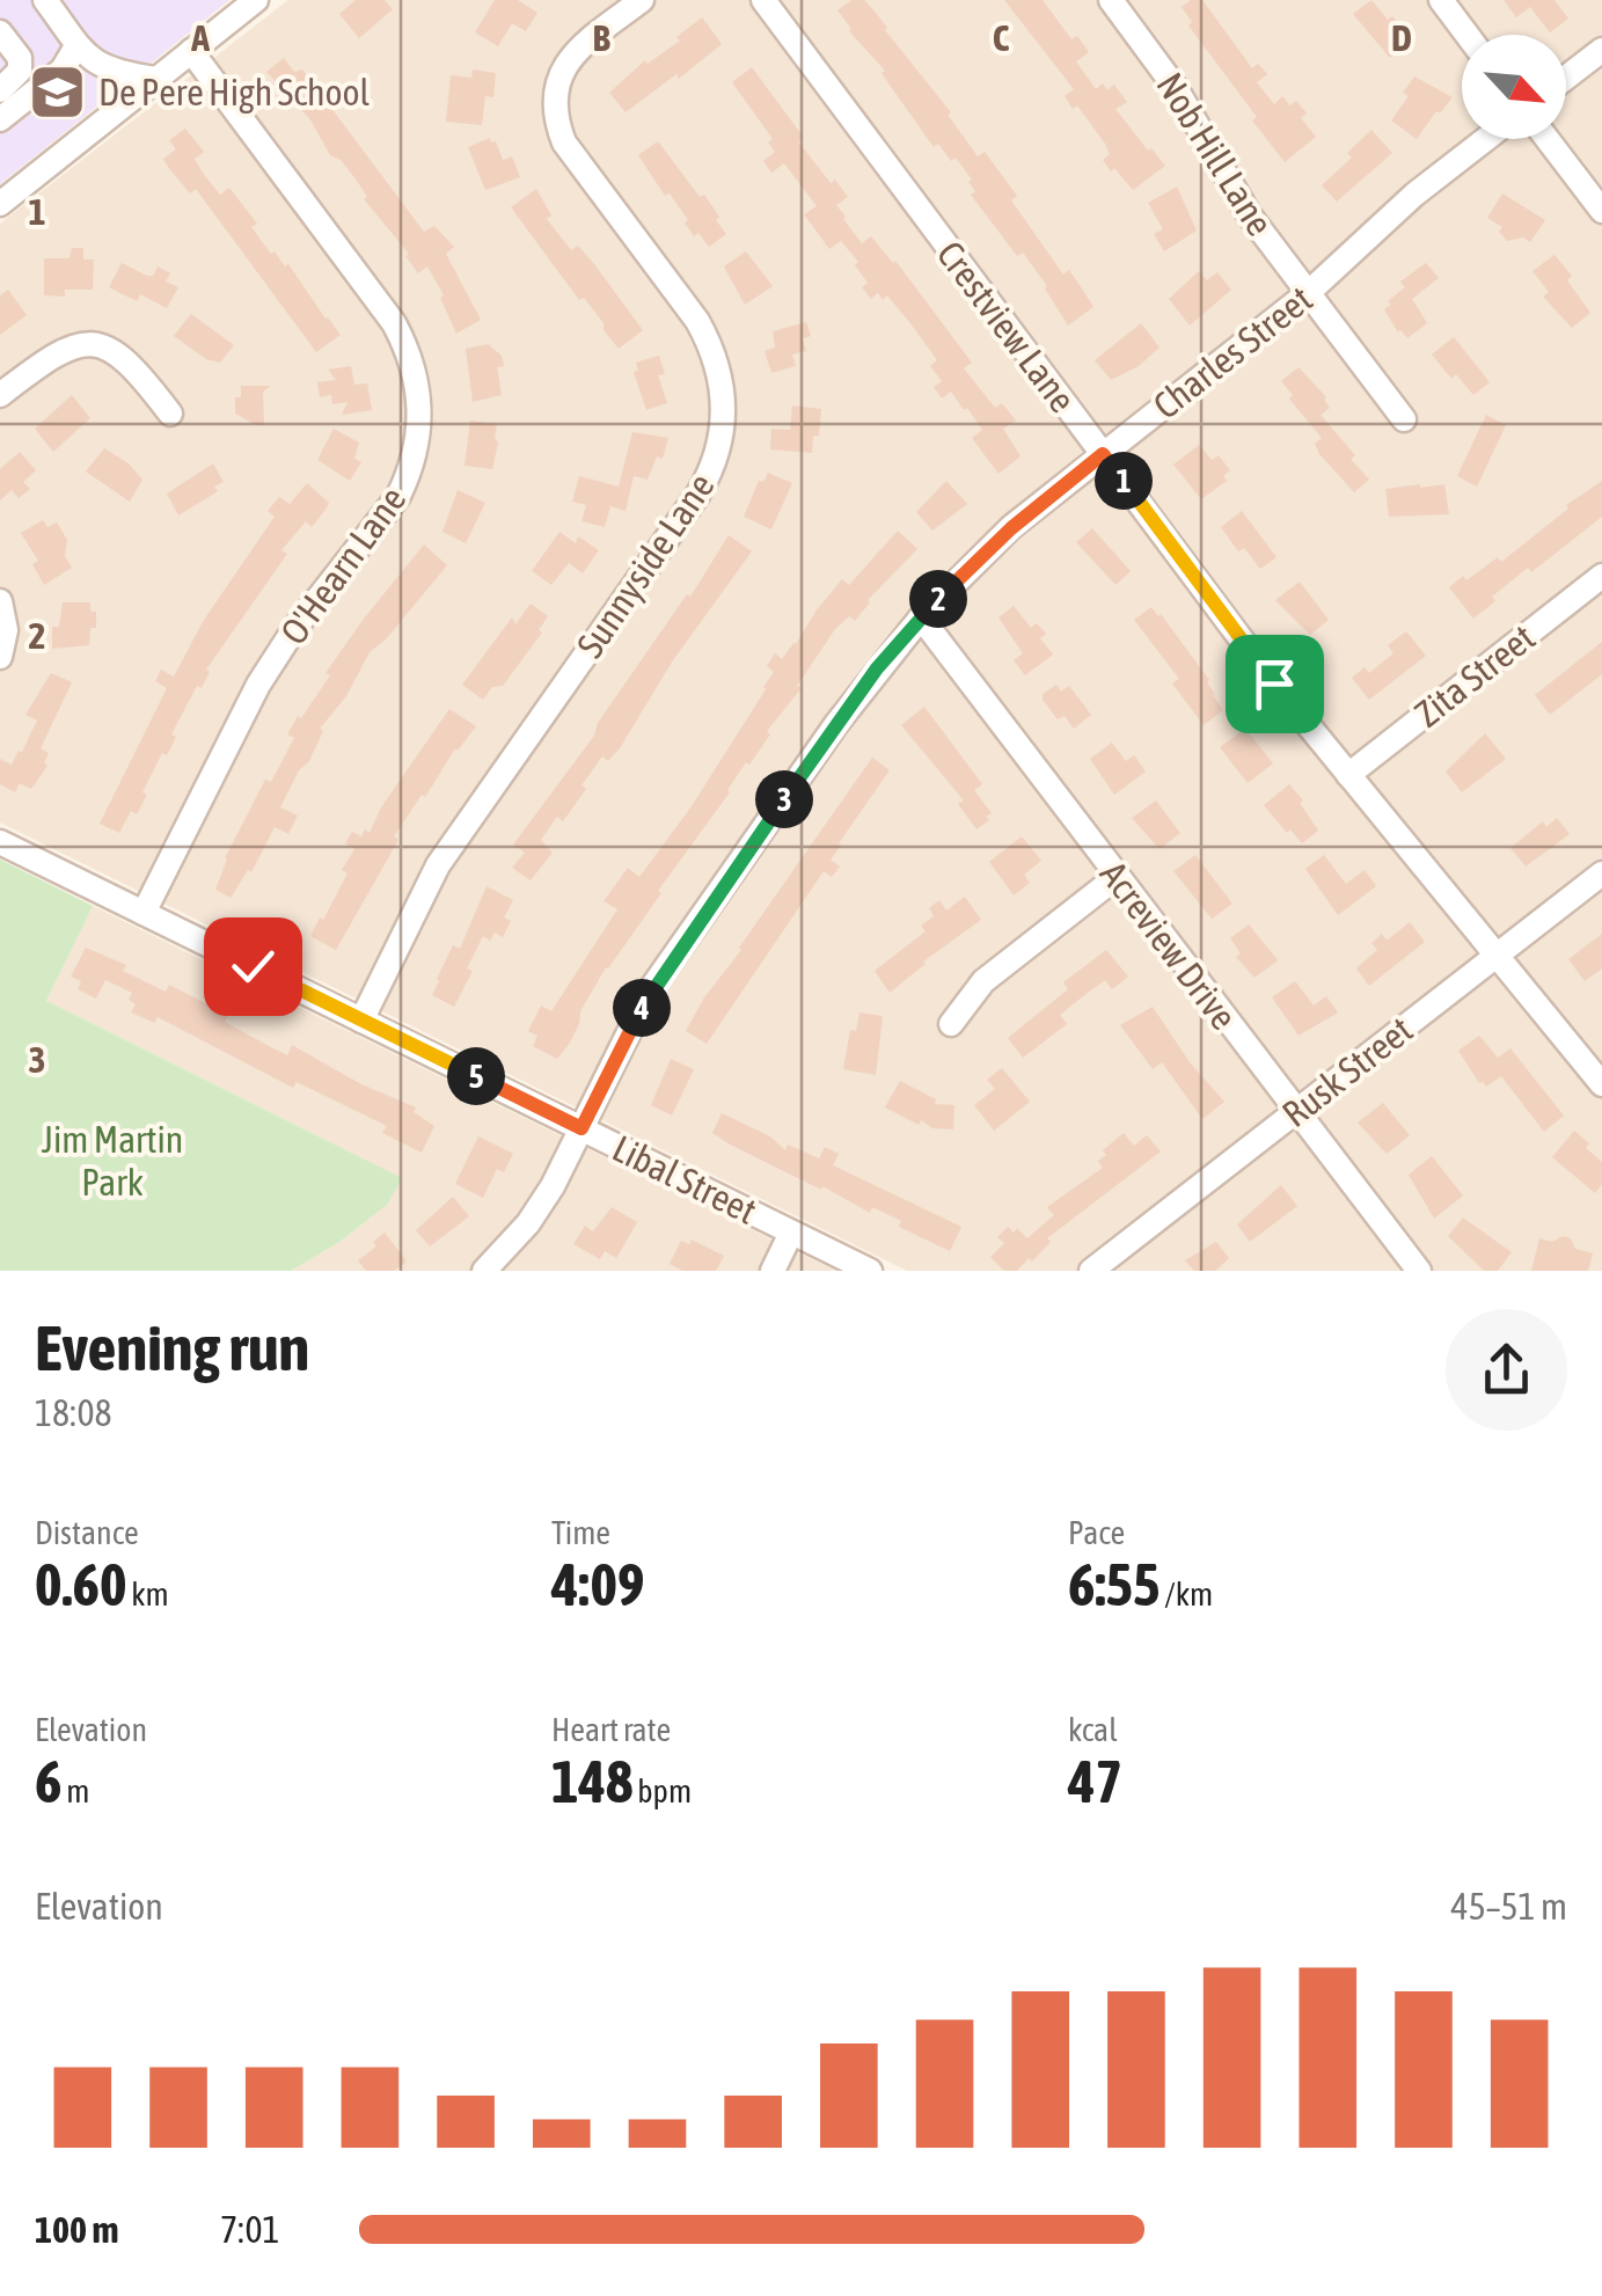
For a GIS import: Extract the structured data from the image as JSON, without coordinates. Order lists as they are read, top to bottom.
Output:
{
  "streets": {
    "street": [
      "Nob Hill Lane",
      "Crestview Lane",
      "Charles Street",
      "O'Hearn Lane",
      "Sunnyside Lane",
      "Zita Street",
      "Acreview Drive",
      "Rusk Street",
      "Libal Street"
    ]
  },
  "crossings": [
    ["Nob Hill Lane", "Charles Street"],
    ["Crestview Lane", "Charles Street"],
    ["Crestview Lane", "Zita Street"],
    ["Crestview Lane", "Rusk Street"],
    ["Charles Street", "Acreview Drive"],
    ["Charles Street", "Libal Street"],
    ["O'Hearn Lane", "Libal Street"],
    ["Sunnyside Lane", "Libal Street"],
    ["Acreview Drive", "Rusk Street"]
  ],
  "parks": ["Jim Martin Park"],
  "places": {
    "school or university": ["De Pere High School"]
  },
  "north": "bottom right",
  "page": {
    "pins": [
      "1",
      "2",
      "3",
      "4",
      "5"
    ],
    "heading": ["Evening run", "18:08"],
    "stats": [
      ["Distance", "0.60 km"],
      ["Time", "4:09"],
      ["Pace", "6:55 /km"],
      ["Elevation", "6 m"],
      ["Heart rate", "148 bpm"],
      ["kcal", "47"]
    ],
    "chart": ["Elevation", "45–51 m"],
    "list": [
      {
        "name": "100 m",
        "note": "7:01"
      }
    ]
  },
  "grid": {
    "columns": [
      "A",
      "B",
      "C",
      "D"
    ],
    "rows": ["1", "2", "3"]
  }
}
